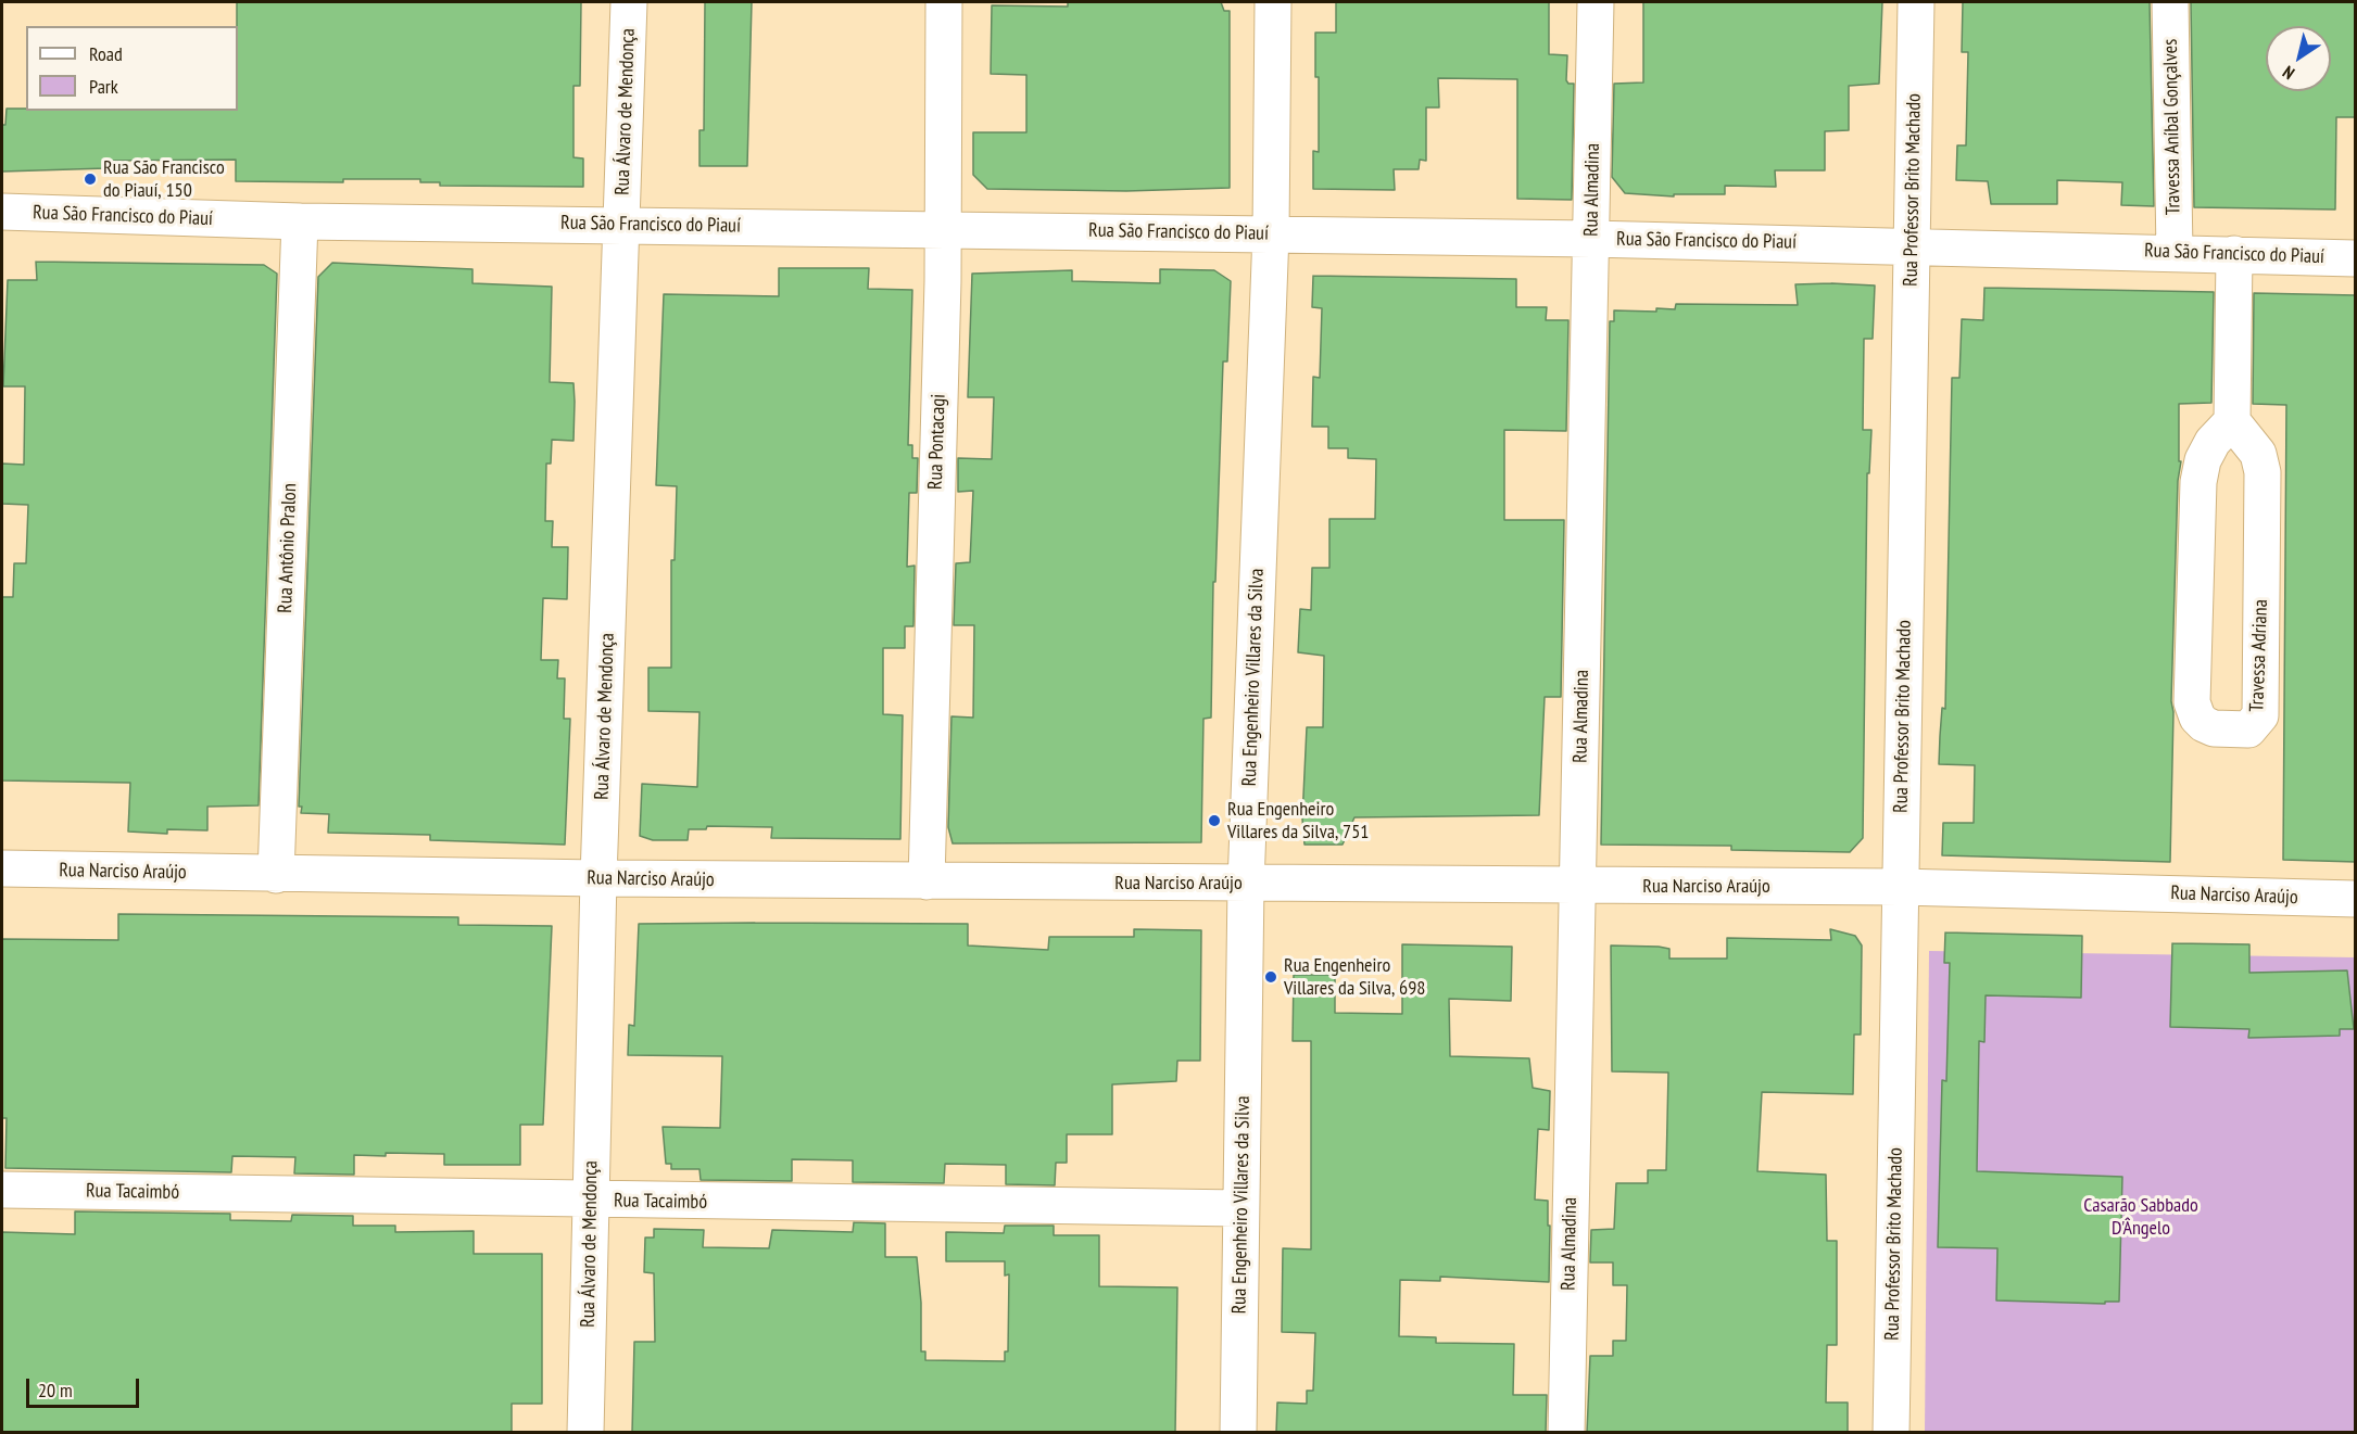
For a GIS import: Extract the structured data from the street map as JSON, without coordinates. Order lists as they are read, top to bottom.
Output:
{
  "streets": {
    "street": [
      "Rua Álvaro de Mendonça",
      "Travessa Aníbal Gonçalves",
      "Rua Almadina",
      "Rua Professor Brito Machado",
      "Rua São Francisco do Piauí",
      "Rua Pontacagi",
      "Rua Antônio Pralon",
      "Travessa Adriana",
      "Rua Engenheiro Villares da Silva",
      "Rua Narciso Araújo",
      "Rua Tacaimbó"
    ]
  },
  "crossings": [
    ["Rua Álvaro de Mendonça", "Rua São Francisco do Piauí"],
    ["Rua Álvaro de Mendonça", "Rua Narciso Araújo"],
    ["Rua Álvaro de Mendonça", "Rua Tacaimbó"],
    ["Travessa Aníbal Gonçalves", "Rua São Francisco do Piauí"],
    ["Rua Almadina", "Rua São Francisco do Piauí"],
    ["Rua Almadina", "Rua Narciso Araújo"],
    ["Rua Professor Brito Machado", "Rua São Francisco do Piauí"],
    ["Rua Professor Brito Machado", "Rua Narciso Araújo"],
    ["Rua São Francisco do Piauí", "Rua Pontacagi"],
    ["Rua São Francisco do Piauí", "Rua Antônio Pralon"],
    ["Rua São Francisco do Piauí", "Rua Engenheiro Villares da Silva"],
    ["Rua Pontacagi", "Rua Narciso Araújo"],
    ["Rua Antônio Pralon", "Rua Narciso Araújo"],
    ["Rua Engenheiro Villares da Silva", "Rua Narciso Araújo"],
    ["Rua Engenheiro Villares da Silva", "Rua Tacaimbó"]
  ],
  "parks": ["Casarão Sabbado D'Ângelo"],
  "places": ["Rua São Francisco do Piauí, 150", "Rua Engenheiro Villares da Silva, 751", "Rua Engenheiro Villares da Silva, 698"],
  "legend": ["Road", "Park"],
  "scale_bar": "20 m",
  "north": "bottom left"
}
